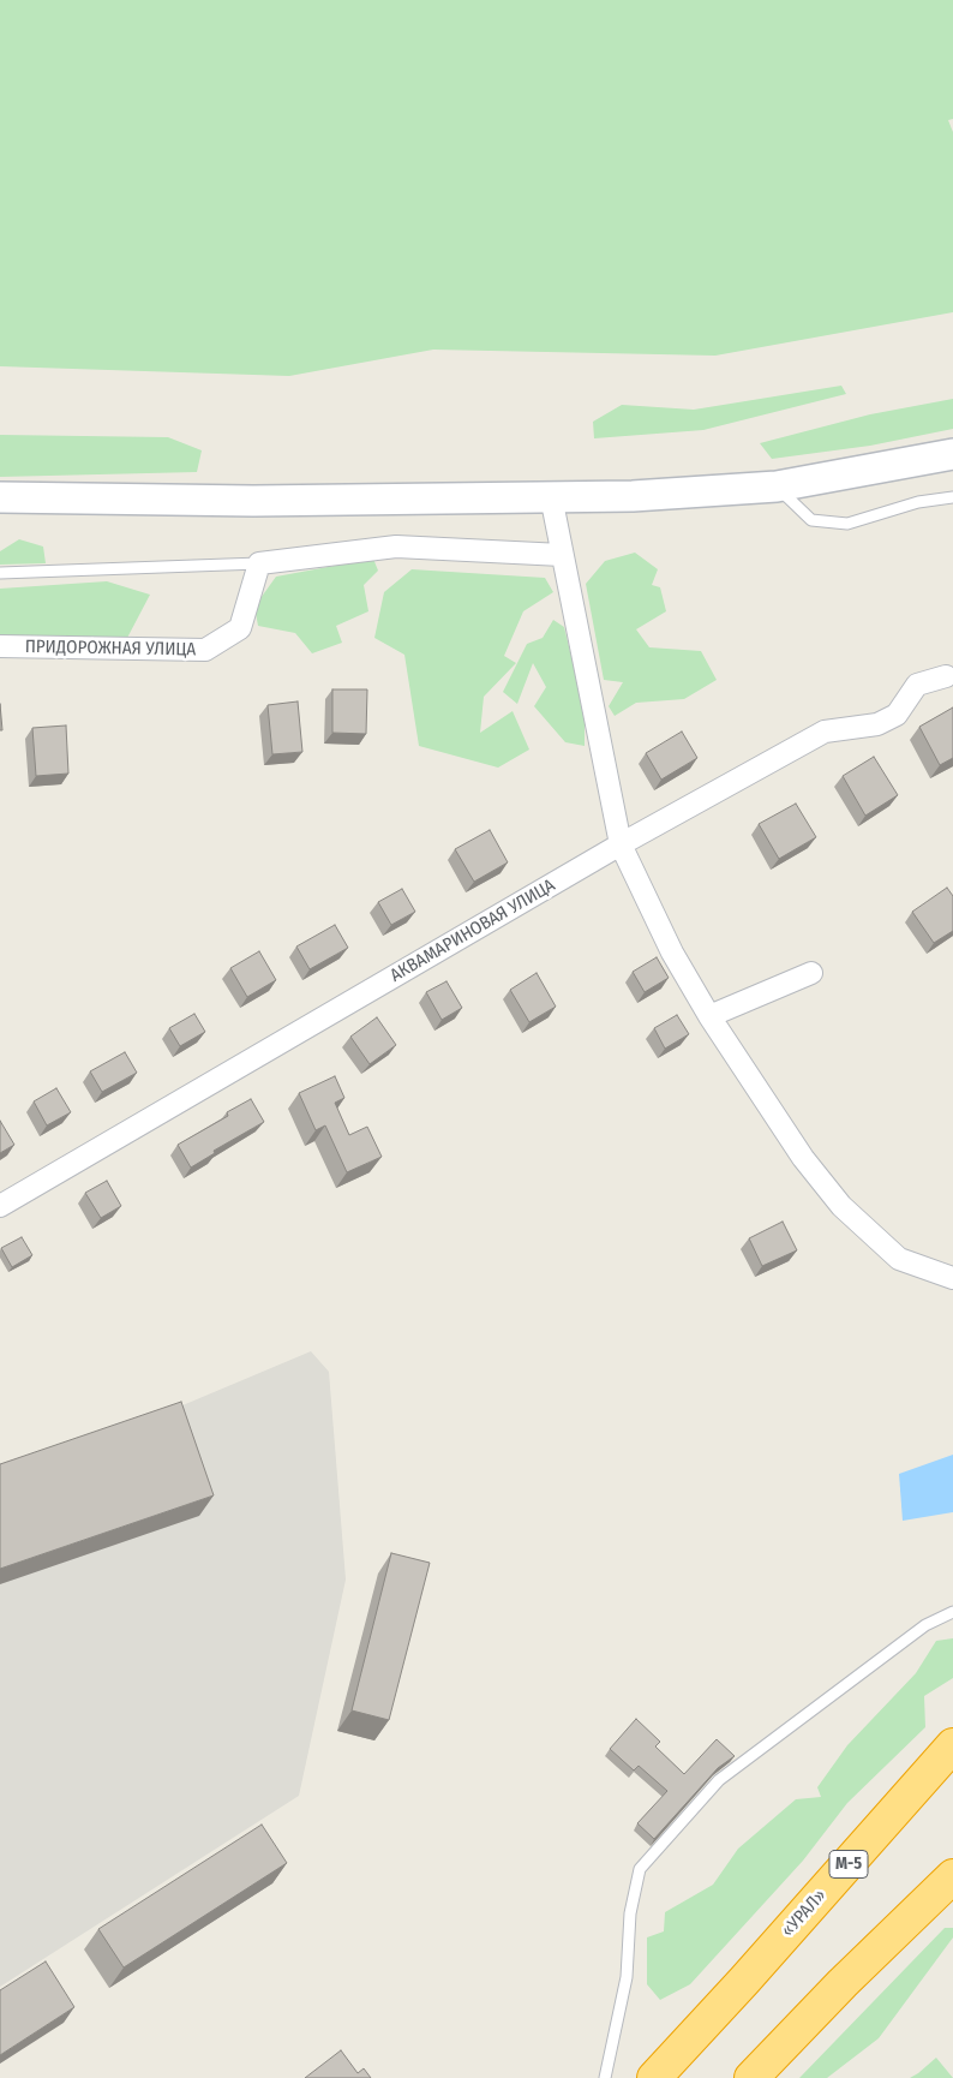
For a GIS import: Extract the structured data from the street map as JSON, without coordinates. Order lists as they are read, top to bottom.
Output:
{
  "streets": {
    "highway": ["М-5", "«УРАЛ»"],
    "street": ["ПРИДОРОЖНАЯ УЛИЦА", "АКВАМАРИНОВАЯ УЛИЦА"]
  }
}
